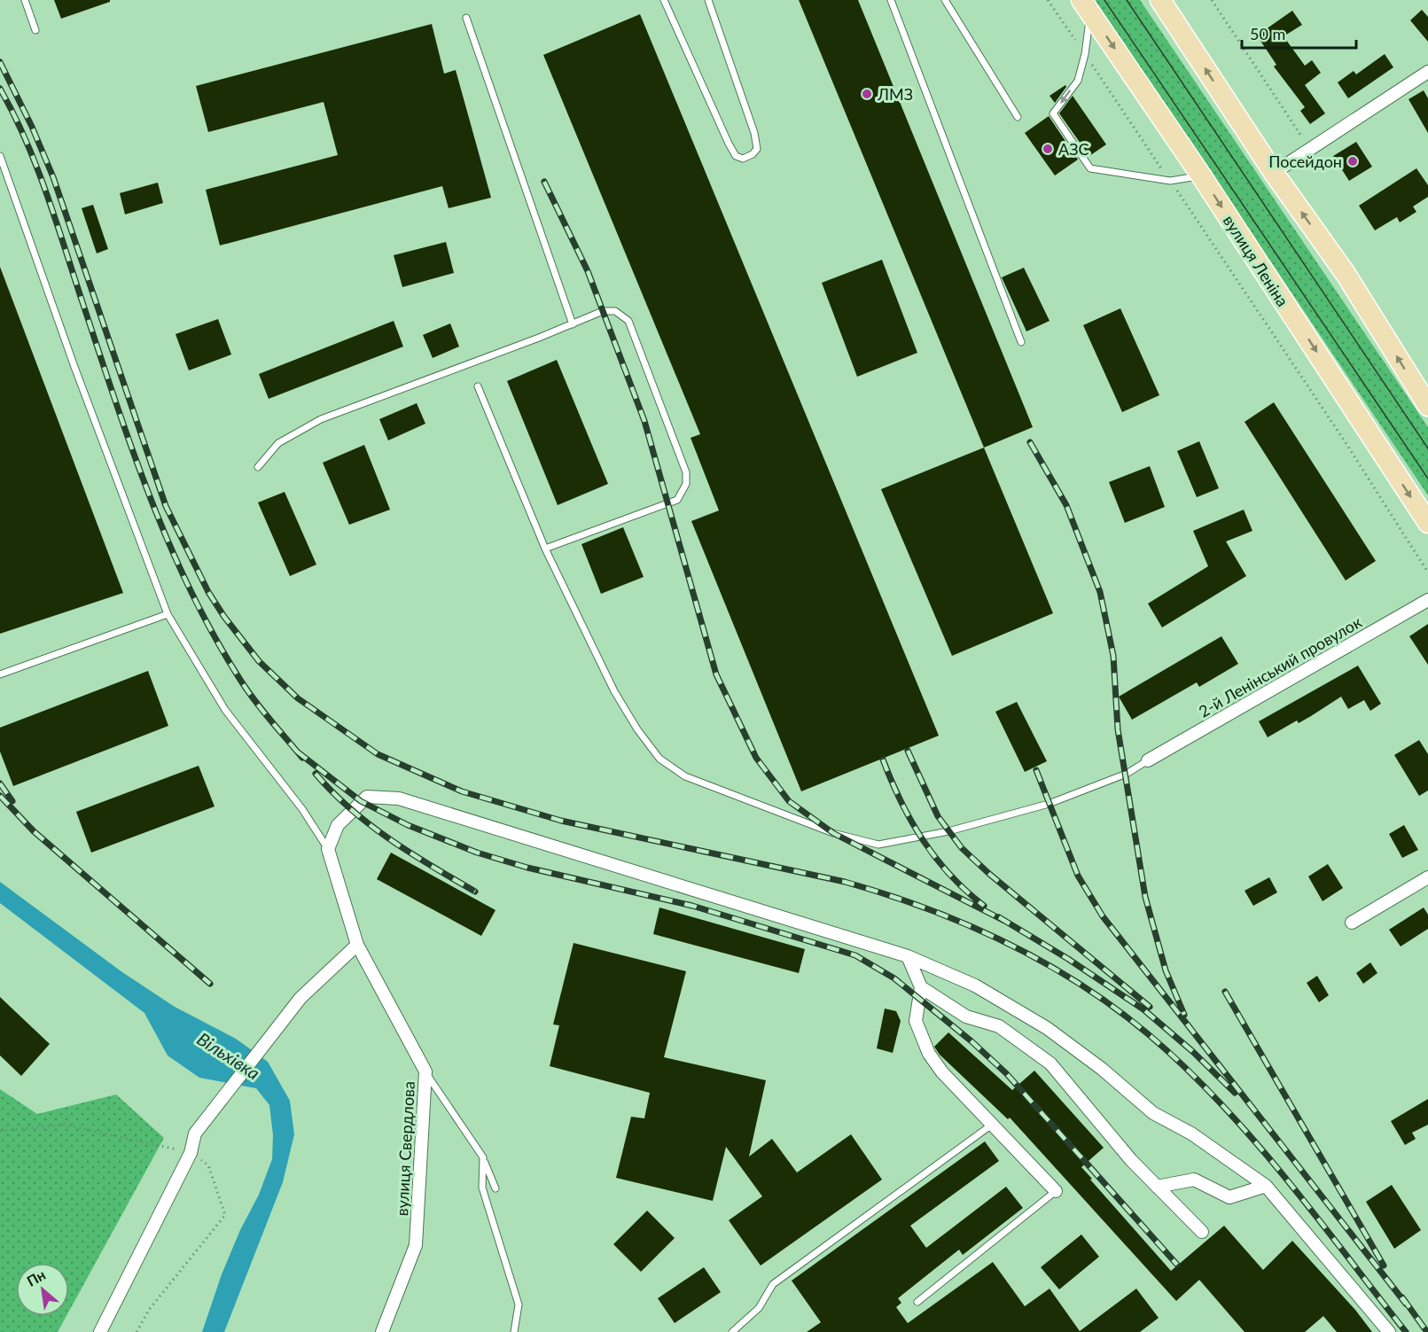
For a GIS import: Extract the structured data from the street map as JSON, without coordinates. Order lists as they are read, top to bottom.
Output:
{
  "streets": {
    "main road": ["вулиця Леніна"],
    "street": ["2-й Ленінський провулок", "вулиця Свердлова"]
  },
  "water": ["Вільхівка"],
  "places": ["ЛМЗ", "АЗС", "Посейдон"],
  "scale_bar": "50 m",
  "north": "top left"
}
